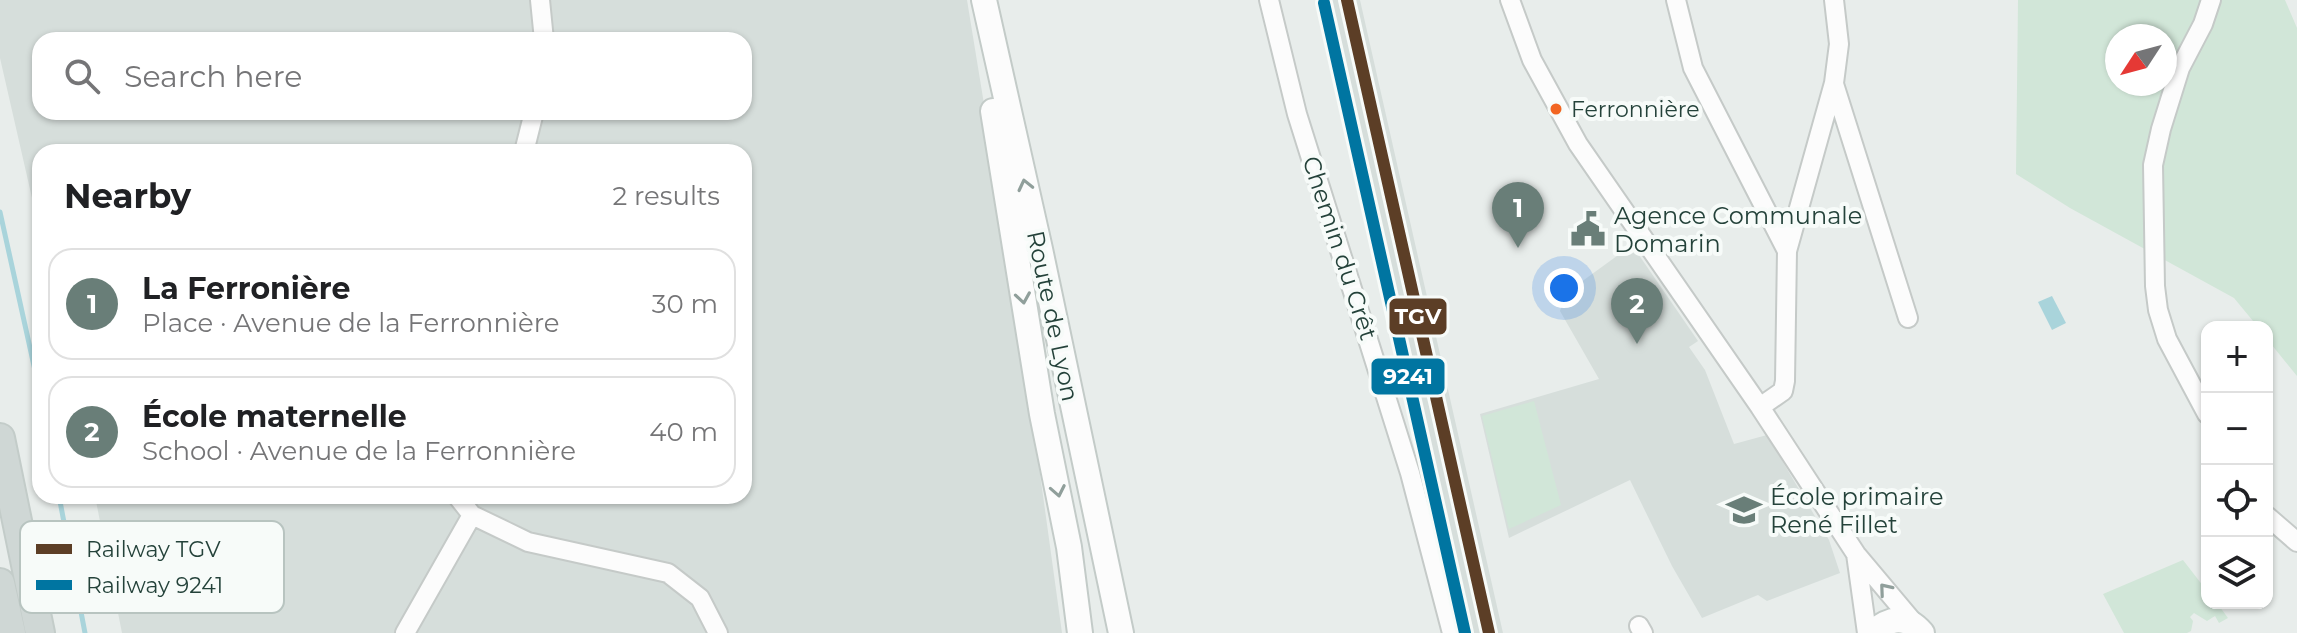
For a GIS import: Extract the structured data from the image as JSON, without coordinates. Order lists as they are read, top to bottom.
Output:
{
  "streets": {
    "main road": ["Route de Lyon"],
    "street": ["Chemin du Crêt"]
  },
  "places": {
    "other": ["Ferronnière"],
    "public building": ["Agence Communale Domarin"],
    "school or university": ["École primaire René Fillet"]
  },
  "lines": ["rail line TGV", "rail line 9241"],
  "legend": ["Railway TGV", "Railway 9241"],
  "north": "bottom left",
  "page": {
    "search": "Search here",
    "heading": ["Nearby", "2 results"],
    "pins": ["1", "2"],
    "list": [
      {
        "mark": "1",
        "name": "La Ferronière",
        "note": "Place · Avenue de la Ferronnière",
        "value": "30 m"
      },
      {
        "mark": "2",
        "name": "École maternelle",
        "note": "School · Avenue de la Ferronnière",
        "value": "40 m"
      }
    ],
    "map_buttons": ["+", "−"]
  }
}
